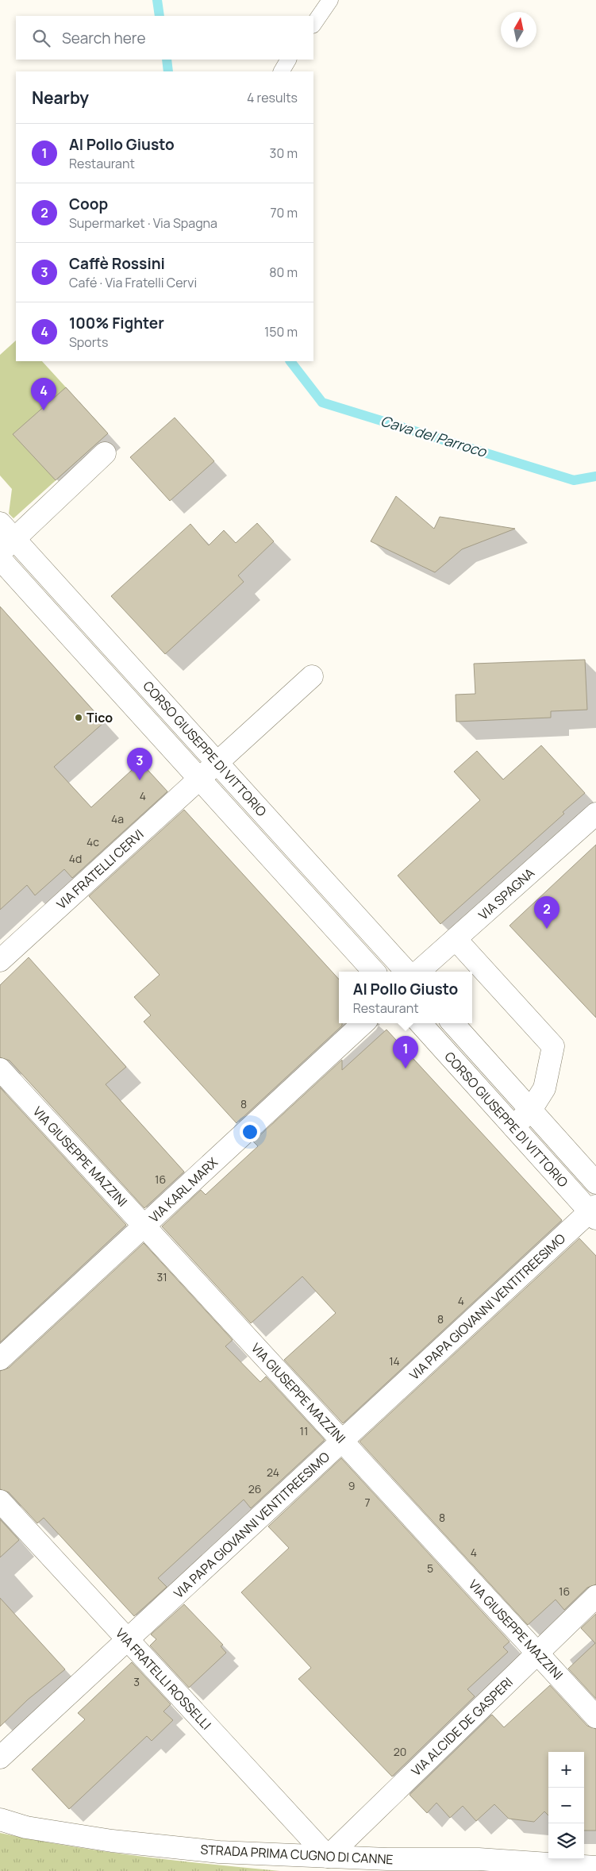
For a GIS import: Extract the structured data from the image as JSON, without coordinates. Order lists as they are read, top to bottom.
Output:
{
  "streets": {
    "street": [
      "CORSO GIUSEPPE DI VITTORIO",
      "VIA FRATELLI CERVI",
      "VIA SPAGNA",
      "VIA GIUSEPPE MAZZINI",
      "VIA KARL MARX",
      "VIA PAPA GIOVANNI VENTITREESIMO",
      "VIA FRATELLI ROSSELLI",
      "VIA ALCIDE DE GASPERI",
      "STRADA PRIMA CUGNO DI CANNE"
    ]
  },
  "crossings": [
    ["CORSO GIUSEPPE DI VITTORIO", "VIA FRATELLI CERVI"],
    ["CORSO GIUSEPPE DI VITTORIO", "VIA PAPA GIOVANNI VENTITREESIMO"],
    ["VIA GIUSEPPE MAZZINI", "VIA KARL MARX"],
    ["VIA GIUSEPPE MAZZINI", "VIA PAPA GIOVANNI VENTITREESIMO"],
    ["VIA GIUSEPPE MAZZINI", "VIA ALCIDE DE GASPERI"],
    ["VIA PAPA GIOVANNI VENTITREESIMO", "VIA FRATELLI ROSSELLI"],
    ["VIA FRATELLI ROSSELLI", "VIA ALCIDE DE GASPERI"],
    ["VIA FRATELLI ROSSELLI", "STRADA PRIMA CUGNO DI CANNE"],
    ["VIA ALCIDE DE GASPERI", "STRADA PRIMA CUGNO DI CANNE"]
  ],
  "water": ["Cava del Parroco"],
  "places": ["Tico"],
  "house_numbers": [
    "4",
    "4a",
    "4c",
    "4d",
    "8",
    "16",
    "31",
    "4",
    "8",
    "14",
    "11",
    "24",
    "9",
    "26",
    "7",
    "8",
    "4",
    "5",
    "16",
    "3",
    "20"
  ],
  "north": "top",
  "page": {
    "search": "Search here",
    "heading": ["Nearby", "4 results"],
    "list": [
      {
        "mark": "1",
        "name": "Al Pollo Giusto",
        "note": "Restaurant",
        "value": "30 m"
      },
      {
        "mark": "2",
        "name": "Coop",
        "note": "Supermarket · Via Spagna",
        "value": "70 m"
      },
      {
        "mark": "3",
        "name": "Caffè Rossini",
        "note": "Café · Via Fratelli Cervi",
        "value": "80 m"
      },
      {
        "mark": "4",
        "name": "100% Fighter",
        "note": "Sports",
        "value": "150 m"
      }
    ],
    "pins": [
      "4",
      "3",
      "2",
      "1"
    ],
    "popup": ["Al Pollo Giusto", "Restaurant"],
    "map_buttons": ["+", "−"]
  }
}
